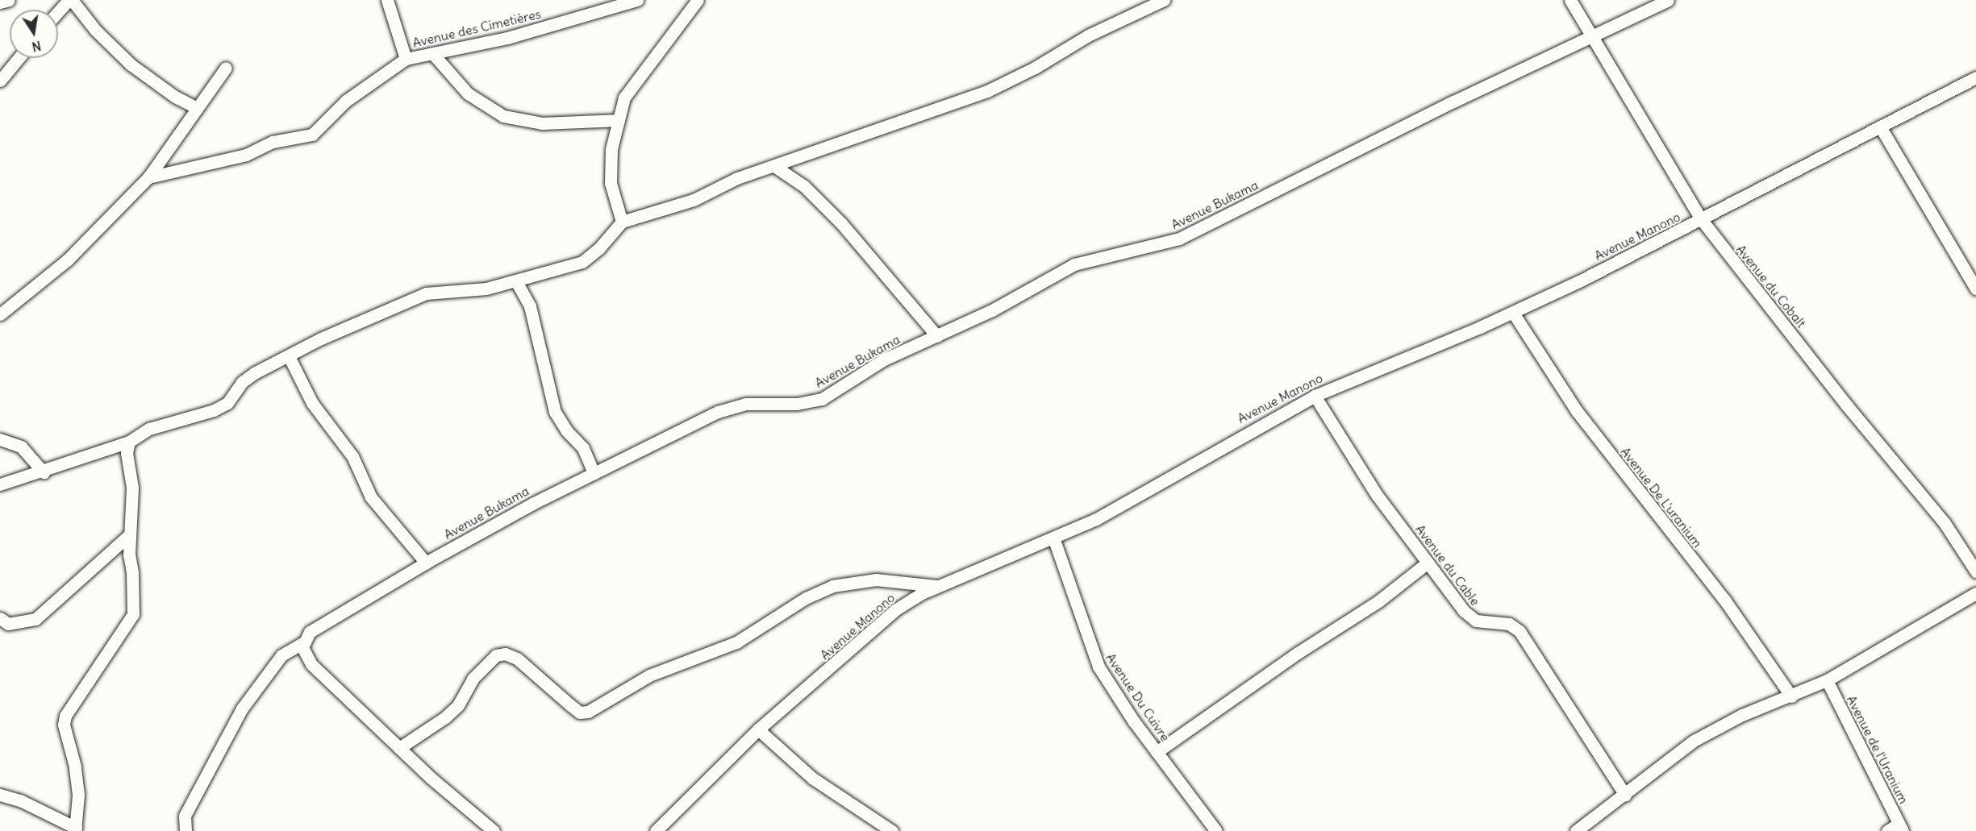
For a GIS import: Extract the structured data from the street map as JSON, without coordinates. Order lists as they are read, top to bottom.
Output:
{
  "streets": {
    "street": [
      "Avenue des Cimetières",
      "Avenue Bukama",
      "Avenue Manono",
      "Avenue du Cobalt",
      "Avenue De L'uranium",
      "Avenue du Cable",
      "Avenue Du Cuivre",
      "Avenue de l'Uranium"
    ]
  },
  "crossings": [
    ["Avenue Bukama", "Avenue du Cobalt"],
    ["Avenue Manono", "Avenue du Cobalt"],
    ["Avenue Manono", "Avenue De L'uranium"],
    ["Avenue Manono", "Avenue du Cable"],
    ["Avenue Manono", "Avenue Du Cuivre"]
  ],
  "north": "bottom"
}
